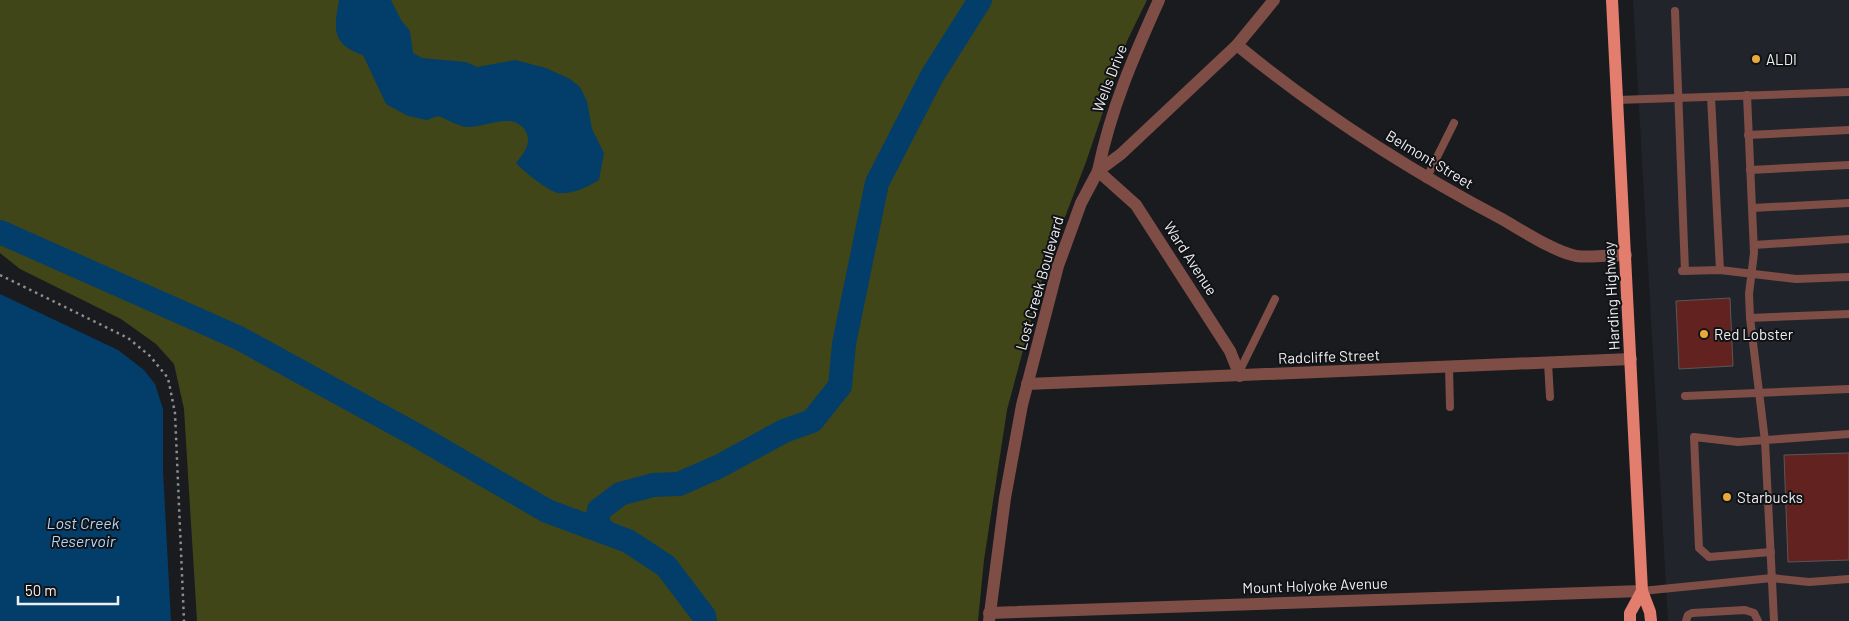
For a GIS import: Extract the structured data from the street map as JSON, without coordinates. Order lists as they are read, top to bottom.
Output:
{
  "streets": {
    "main road": ["Harding Highway"],
    "street": [
      "Wells Drive",
      "Belmont Street",
      "Ward Avenue",
      "Lost Creek Boulevard",
      "Radcliffe Street",
      "Mount Holyoke Avenue"
    ]
  },
  "crossings": [
    ["Wells Drive", "Ward Avenue"],
    ["Wells Drive", "Lost Creek Boulevard"],
    ["Belmont Street", "Lost Creek Boulevard"],
    ["Belmont Street", "Harding Highway"],
    ["Ward Avenue", "Lost Creek Boulevard"],
    ["Ward Avenue", "Radcliffe Street"],
    ["Lost Creek Boulevard", "Radcliffe Street"],
    ["Lost Creek Boulevard", "Mount Holyoke Avenue"],
    ["Harding Highway", "Radcliffe Street"],
    ["Harding Highway", "Mount Holyoke Avenue"]
  ],
  "water": ["Lost Creek Reservoir"],
  "places": ["ALDI", "Red Lobster", "Starbucks"],
  "scale_bar": "50 m"
}
